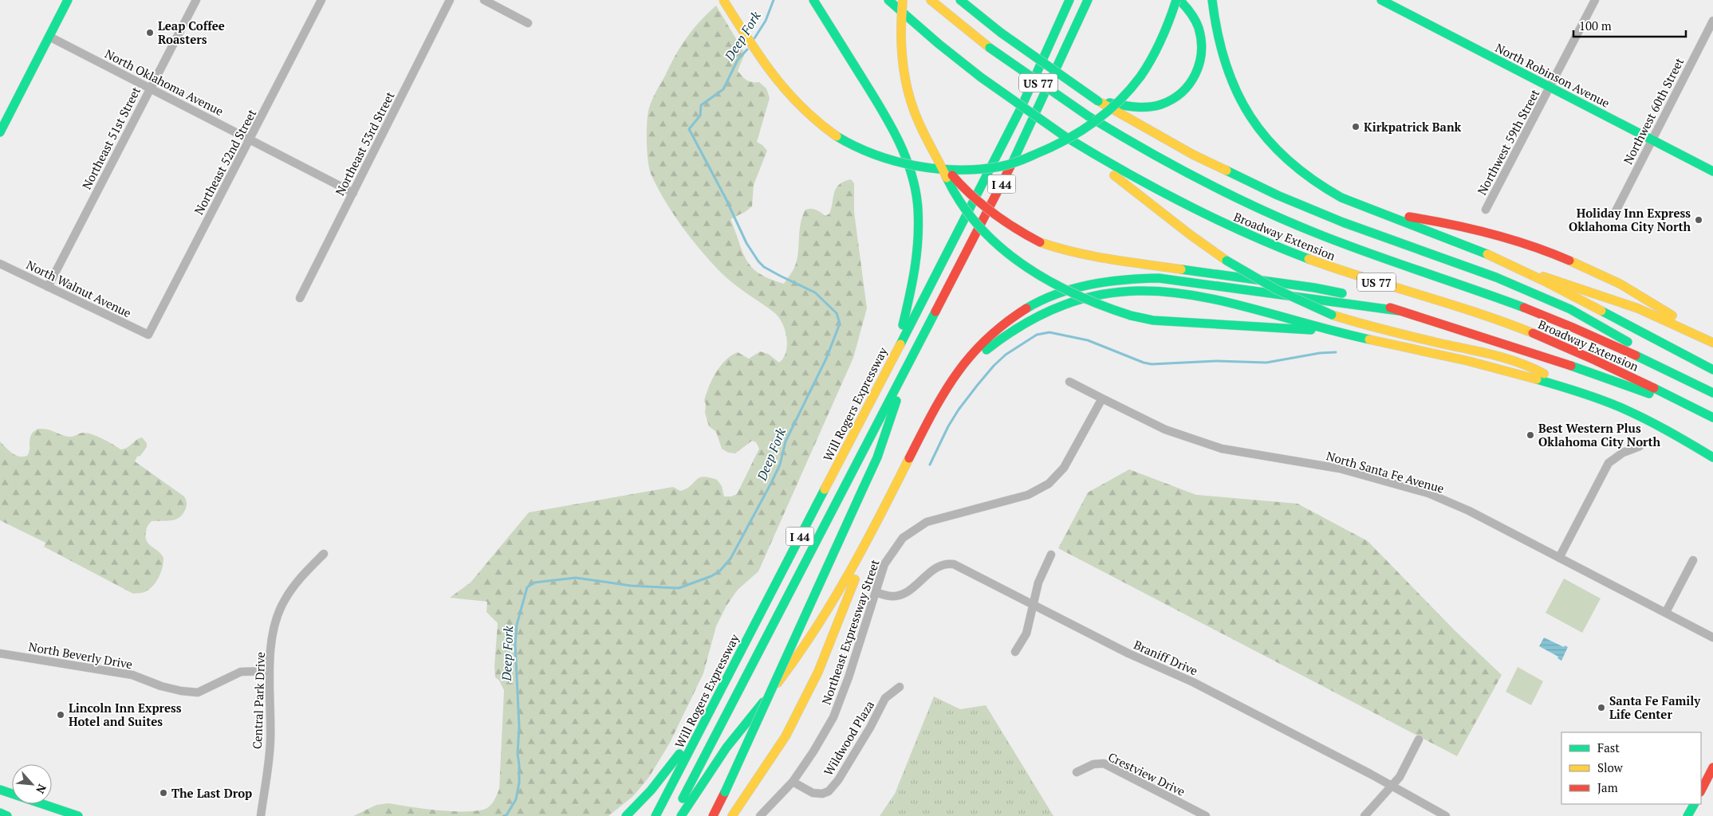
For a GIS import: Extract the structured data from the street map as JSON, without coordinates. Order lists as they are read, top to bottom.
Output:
{
  "streets": {
    "main road": [
      "North Robinson Avenue",
      "US 77",
      "I 44",
      "Broadway Extension",
      "Will Rogers Expressway"
    ],
    "street": [
      "North Oklahoma Avenue",
      "Northwest 60th Street",
      "Northeast 51st Street",
      "Northwest 59th Street",
      "Northeast 53rd Street",
      "Northeast 52nd Street",
      "North Walnut Avenue",
      "North Santa Fe Avenue",
      "Northeast Expressway Street",
      "North Beverly Drive",
      "Braniff Drive",
      "Central Park Drive",
      "Wildwood Plaza",
      "Crestview Drive"
    ]
  },
  "crossings": [
    ["North Robinson Avenue", "Northwest 60th Street"],
    ["North Robinson Avenue", "Northwest 59th Street"],
    ["North Oklahoma Avenue", "Northeast 51st Street"],
    ["North Oklahoma Avenue", "Northeast 53rd Street"],
    ["North Oklahoma Avenue", "Northeast 52nd Street"],
    ["Northeast 51st Street", "North Walnut Avenue"],
    ["Northeast 52nd Street", "North Walnut Avenue"],
    ["North Santa Fe Avenue", "Northeast Expressway Street"],
    ["Northeast Expressway Street", "Braniff Drive"],
    ["Northeast Expressway Street", "Wildwood Plaza"],
    ["North Beverly Drive", "Central Park Drive"]
  ],
  "water": ["Deep Fork"],
  "places": [
    "Leap Coffee Roasters",
    "Kirkpatrick Bank",
    "Holiday Inn Express Oklahoma City North",
    "Best Western Plus Oklahoma City North",
    "Santa Fe Family Life Center",
    "Lincoln Inn Express Hotel and Suites",
    "The Last Drop"
  ],
  "legend": ["Fast", "Slow", "Jam"],
  "scale_bar": "100 m",
  "north": "bottom right"
}
